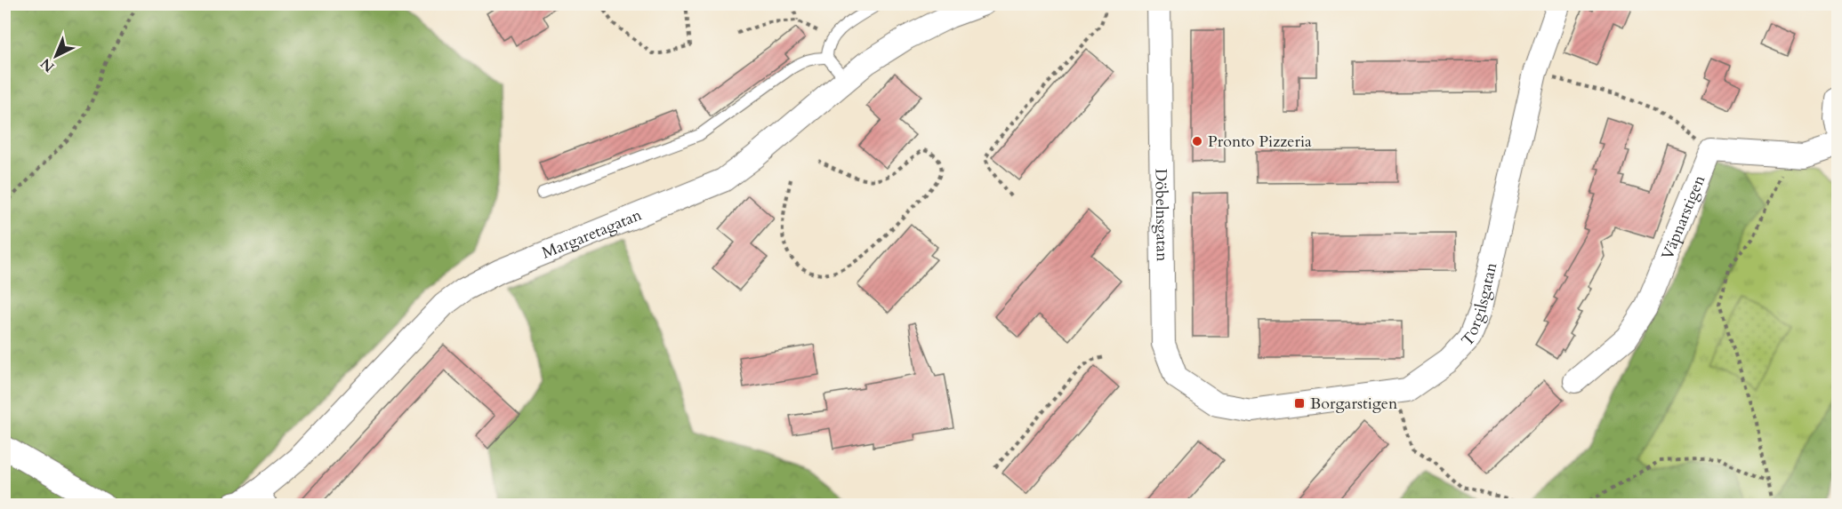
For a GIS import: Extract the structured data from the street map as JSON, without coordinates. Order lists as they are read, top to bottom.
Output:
{
  "streets": {
    "street": [
      "Döbelnsgatan",
      "Väpnarstigen",
      "Margaretagatan",
      "Torgilsgatan"
    ]
  },
  "crossings": [
    ["Döbelnsgatan", "Torgilsgatan"]
  ],
  "places": {
    "other": ["Pronto Pizzeria"],
    "transit": ["Borgarstigen"]
  },
  "north": "bottom left"
}
